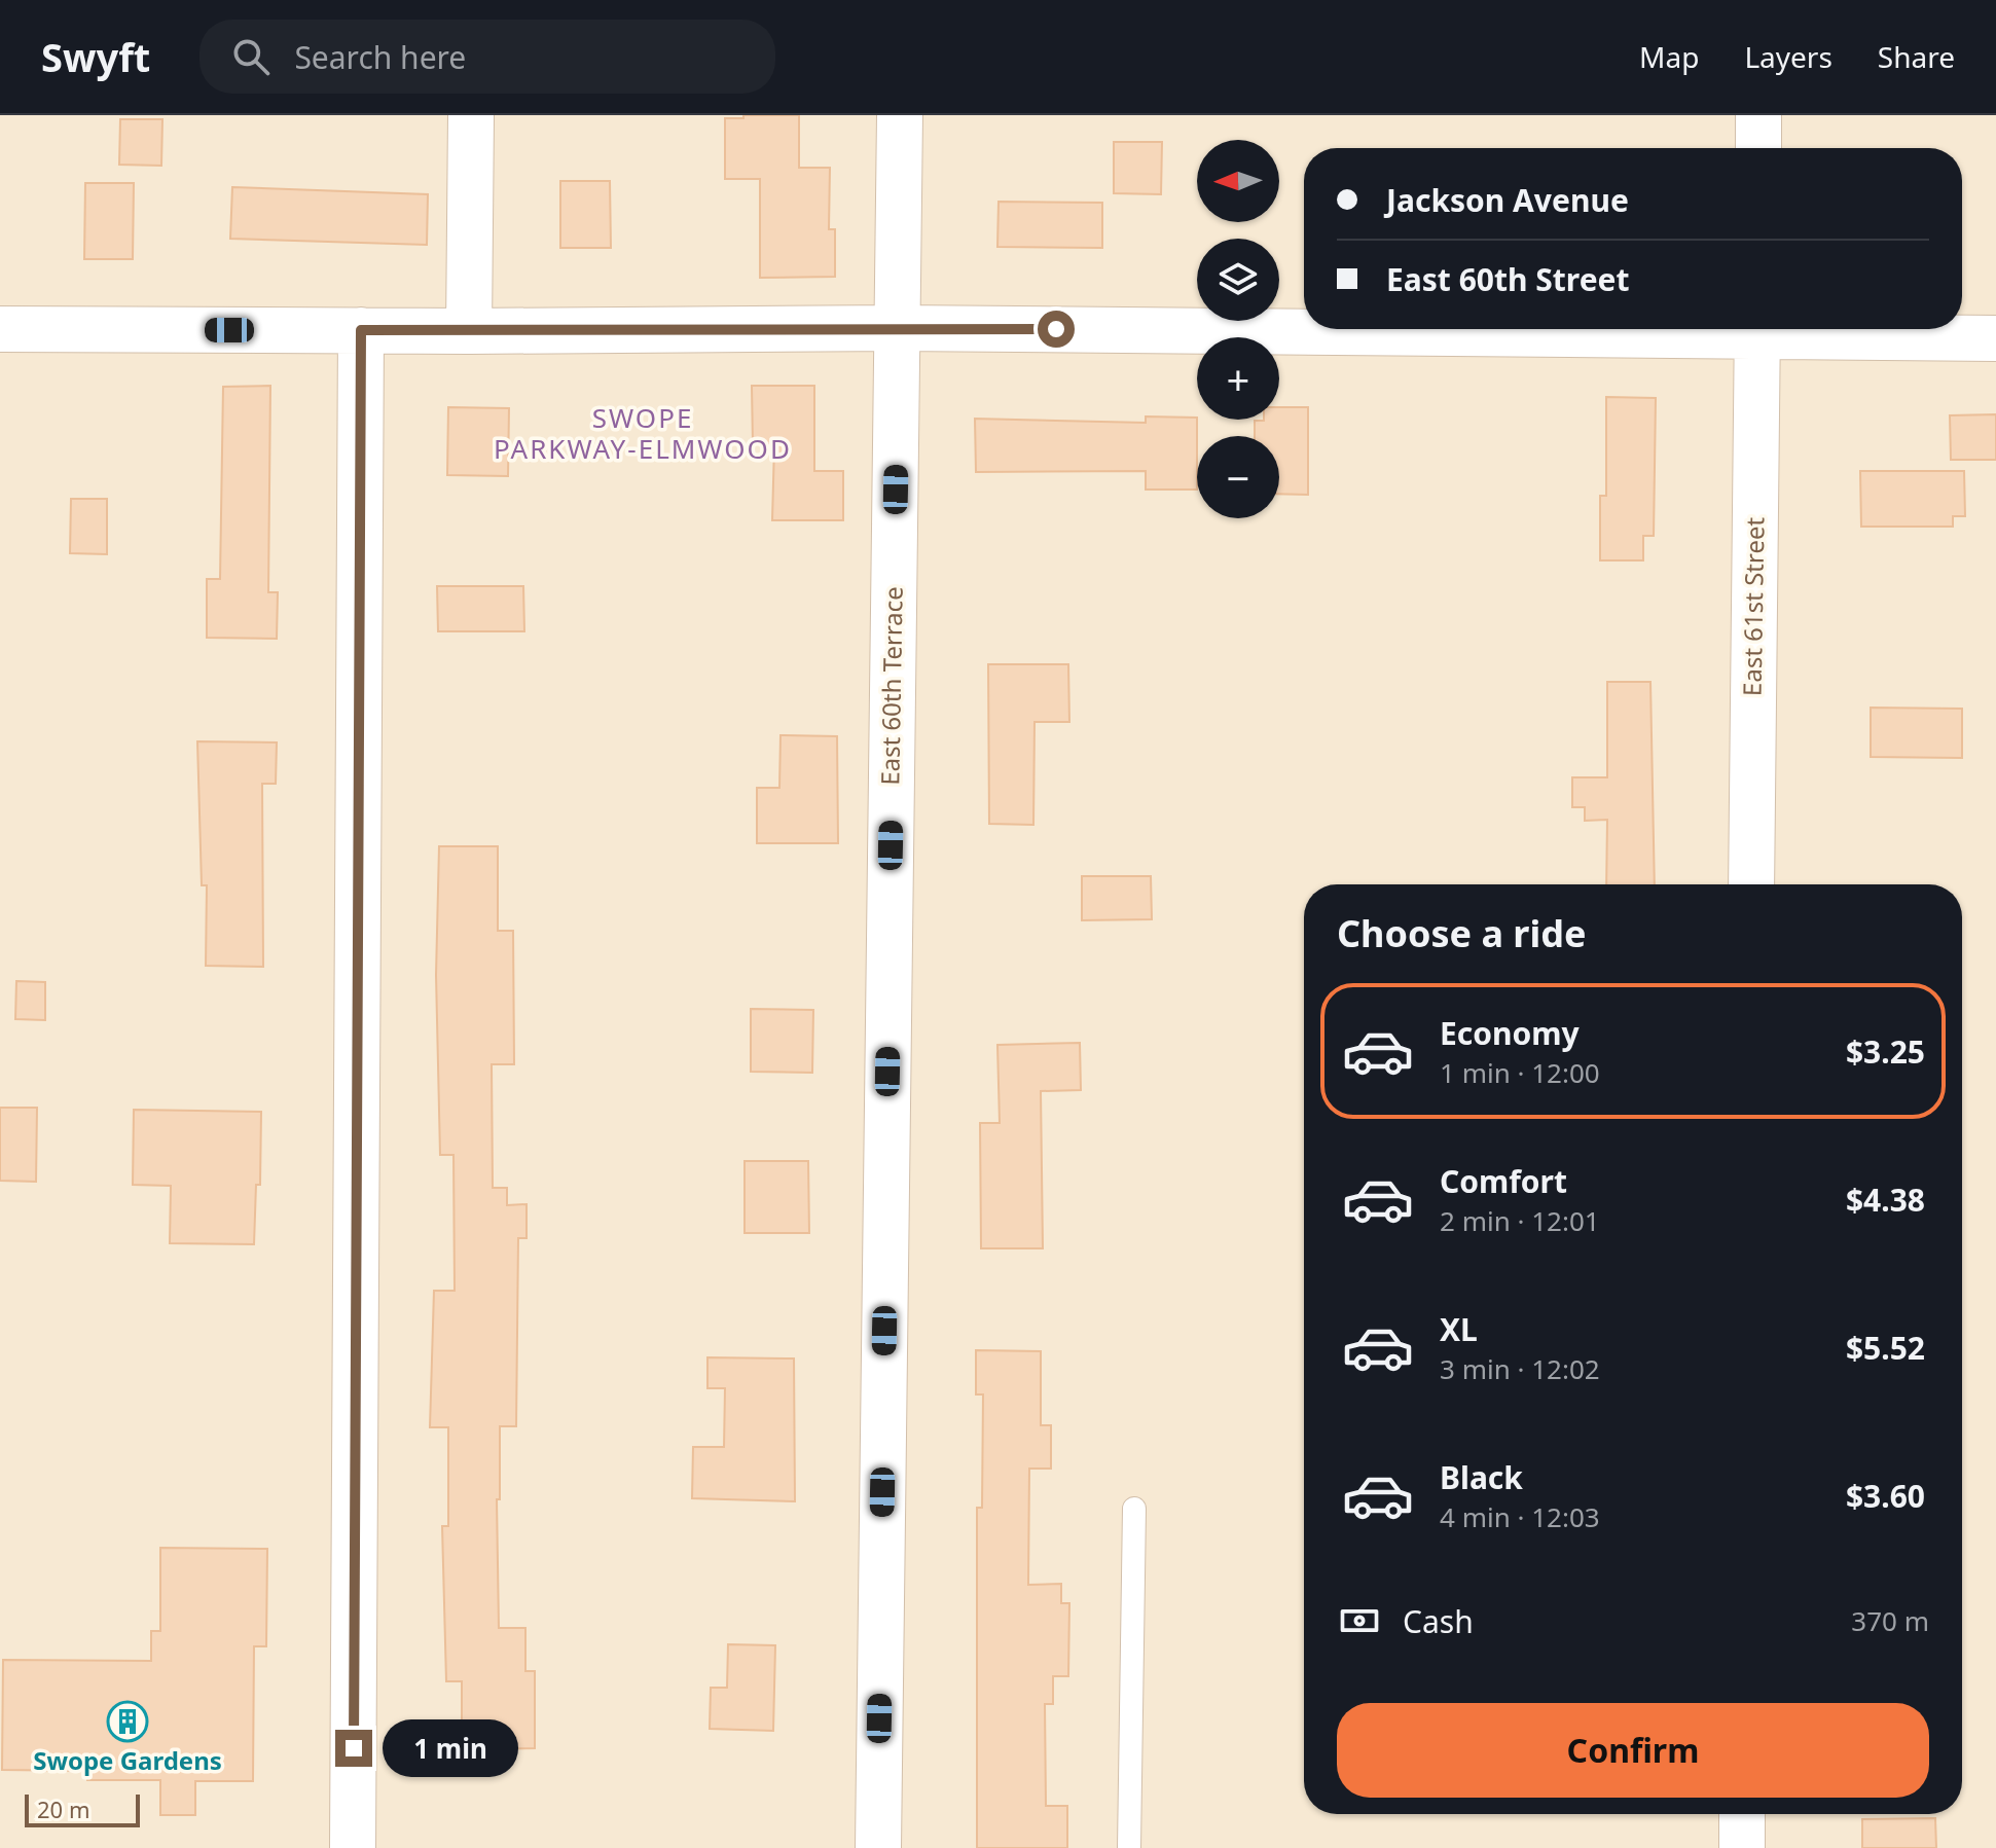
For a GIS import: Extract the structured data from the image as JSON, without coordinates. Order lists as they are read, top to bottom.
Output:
{
  "streets": {
    "street": ["East 61st Street", "East 60th Terrace"]
  },
  "districts": ["SWOPE PARKWAY-ELMWOOD"],
  "places": {
    "building": ["Swope Gardens"]
  },
  "scale_bar": "20 m",
  "north": "left",
  "page": {
    "header": "Swyft",
    "search": "Search here",
    "nav": ["Map", "Layers", "Share"],
    "map_buttons": ["+", "−"],
    "banner": ["Jackson Avenue", "East 60th Street"],
    "heading": "Choose a ride",
    "list": [
      {
        "name": "Economy",
        "note": "1 min · 12:00",
        "value": "$3.25"
      },
      {
        "name": "Comfort",
        "note": "2 min · 12:01",
        "value": "$4.38"
      },
      {
        "name": "XL",
        "note": "3 min · 12:02",
        "value": "$5.52"
      },
      {
        "name": "Black",
        "note": "4 min · 12:03",
        "value": "$3.60"
      }
    ],
    "pay": ["Cash", "370 m"],
    "buttons": "Confirm",
    "bubble": "1 min",
    "scale": "20 m"
  }
}
